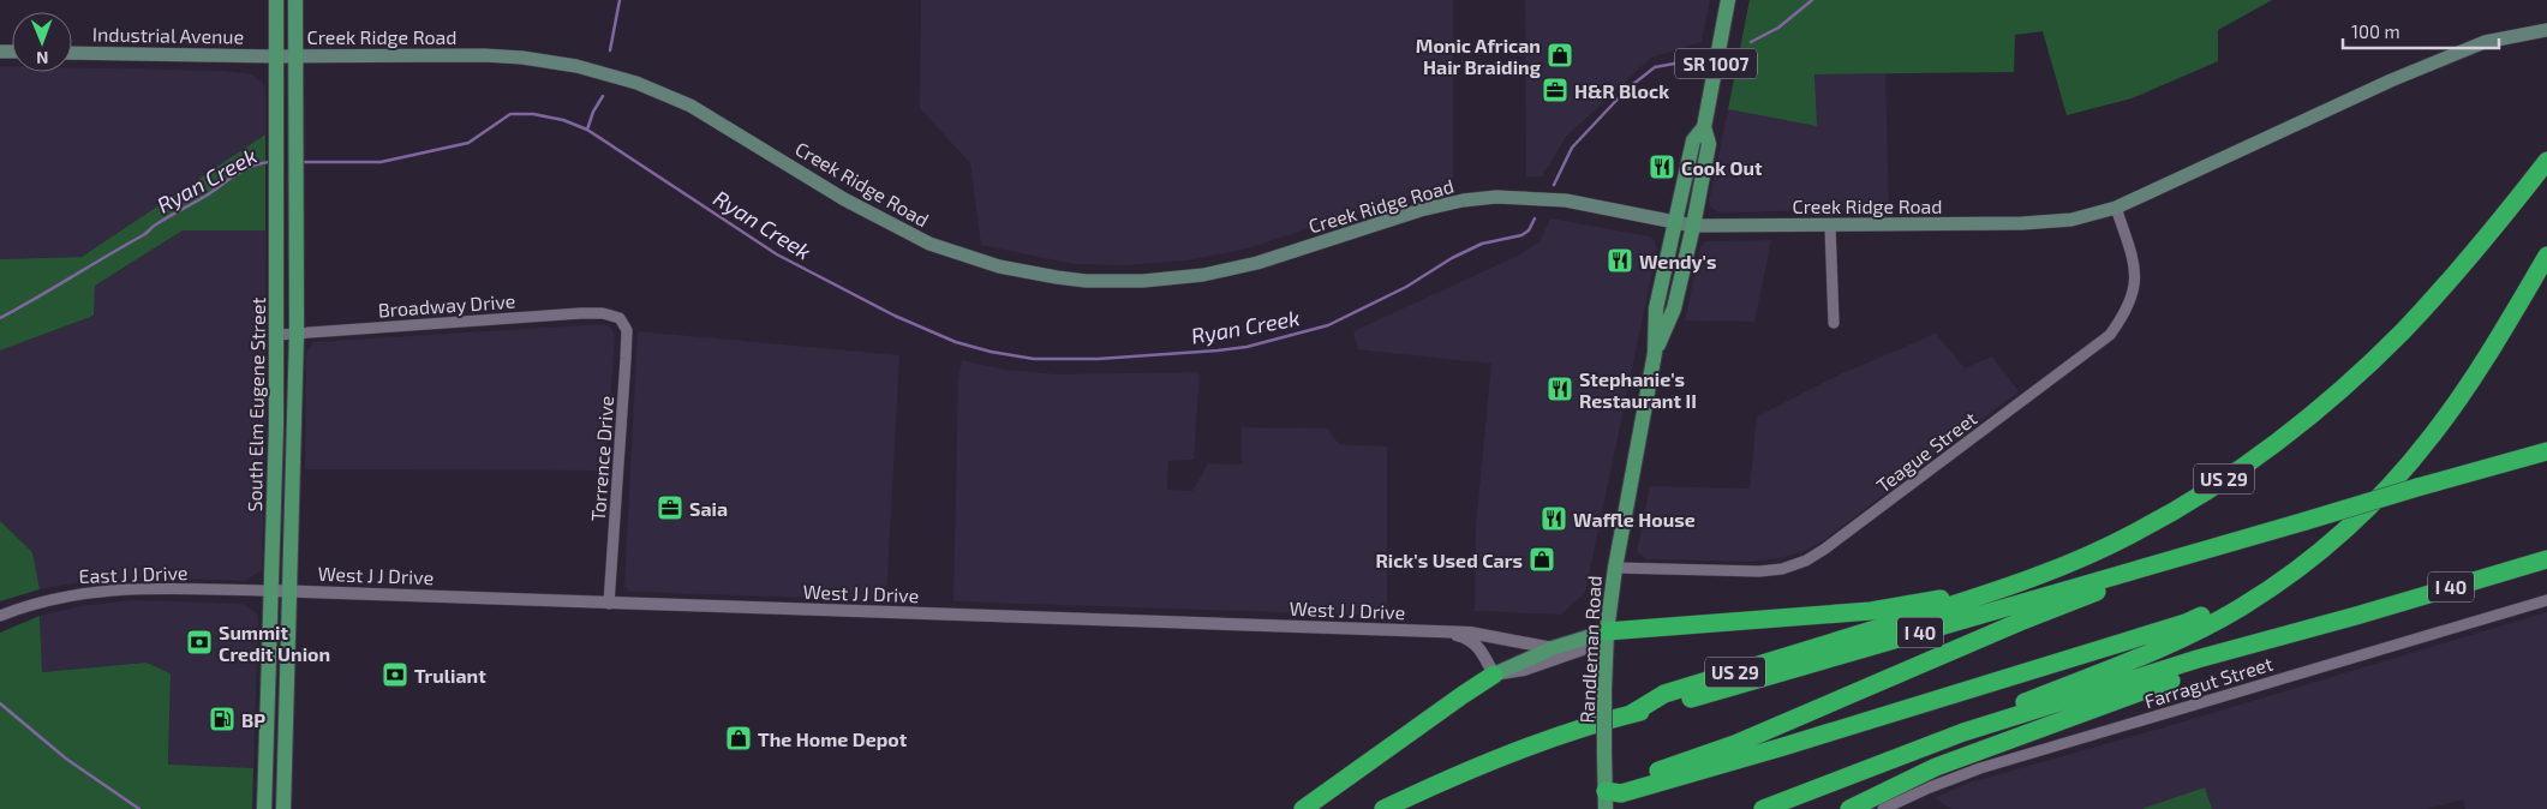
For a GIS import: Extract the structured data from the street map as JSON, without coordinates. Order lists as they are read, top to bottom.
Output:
{
  "streets": {
    "highway": ["US 29", "I 40"],
    "main road": [
      "Industrial Avenue",
      "Creek Ridge Road",
      "SR 1007",
      "South Elm Eugene Street",
      "West J J Drive",
      "Randleman Road"
    ],
    "street": [
      "Broadway Drive",
      "Teague Street",
      "Torrence Drive",
      "East J J Drive",
      "Farragut Street"
    ]
  },
  "crossings": [
    ["Industrial Avenue", "Creek Ridge Road"],
    ["Industrial Avenue", "South Elm Eugene Street"],
    ["Creek Ridge Road", "South Elm Eugene Street"],
    ["Creek Ridge Road", "Teague Street"],
    ["Creek Ridge Road", "Randleman Road"],
    ["Broadway Drive", "South Elm Eugene Street"],
    ["Broadway Drive", "Torrence Drive"],
    ["South Elm Eugene Street", "East J J Drive"],
    ["South Elm Eugene Street", "West J J Drive"],
    ["Teague Street", "Randleman Road"],
    ["Torrence Drive", "West J J Drive"],
    ["US 29", "I 40"],
    ["East J J Drive", "West J J Drive"],
    ["West J J Drive", "Randleman Road"]
  ],
  "water": ["Ryan Creek"],
  "places": {
    "shop": ["Monic African Hair Braiding", "Rick's Used Cars", "The Home Depot"],
    "office": ["H&R Block", "Saia"],
    "restaurant": [
      "Cook Out",
      "Wendy's",
      "Stephanie's Restaurant II",
      "Waffle House"
    ],
    "bank": ["Summit Credit Union", "Truliant"],
    "fuel station": ["BP"]
  },
  "scale_bar": "100 m",
  "north": "bottom"
}
